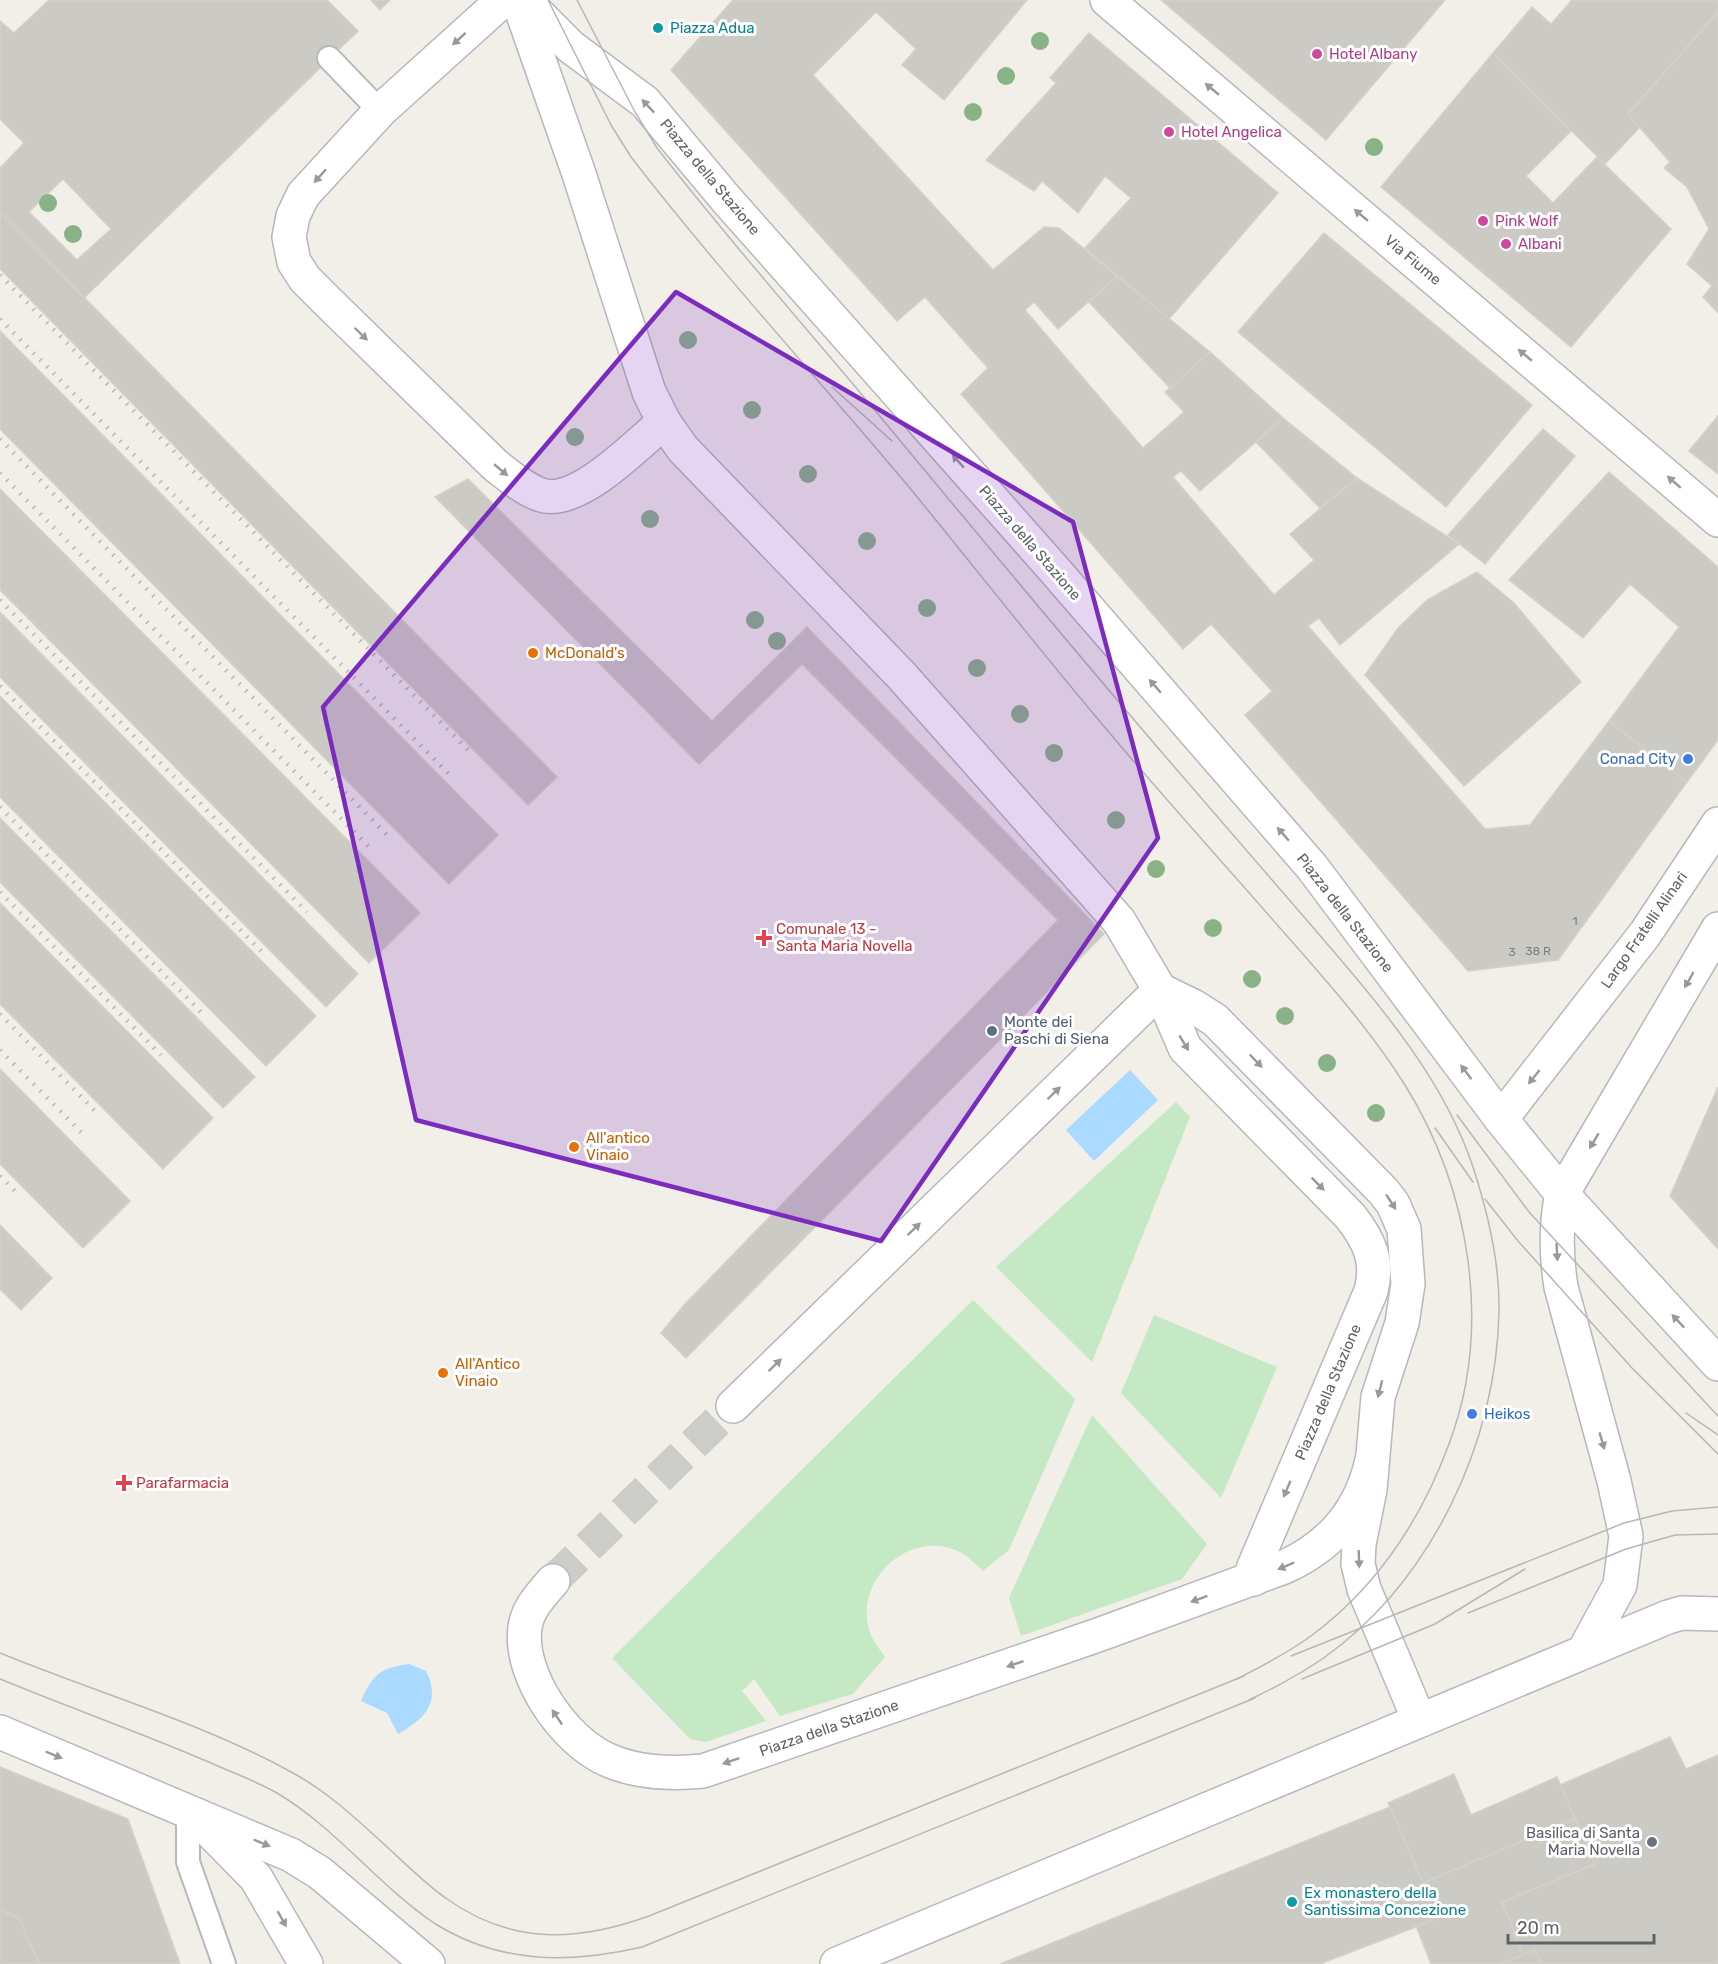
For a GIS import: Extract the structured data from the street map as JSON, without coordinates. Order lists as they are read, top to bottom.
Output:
{
  "streets": {
    "street": ["Piazza della Stazione", "Via Fiume", "Largo Fratelli Alinari"]
  },
  "crossings": [
    ["Piazza della Stazione", "Largo Fratelli Alinari"]
  ],
  "one_way": ["Via Fiume"],
  "places": {
    "other": [
      "Piazza Adua",
      "Hotel Albany",
      "Hotel Angelica",
      "Pink Wolf",
      "Albani",
      "McDonald's",
      "Conad City",
      "Monte dei Paschi di Siena",
      "All'antico Vinaio",
      "All'Antico Vinaio",
      "Heikos",
      "Basilica di Santa Maria Novella",
      "Ex monastero della Santissima Concezione"
    ],
    "health": ["Comunale 13 - Santa Maria Novella", "Parafarmacia"]
  },
  "house_numbers": ["1", "38 R", "3"],
  "scale_bar": "20 m"
}
